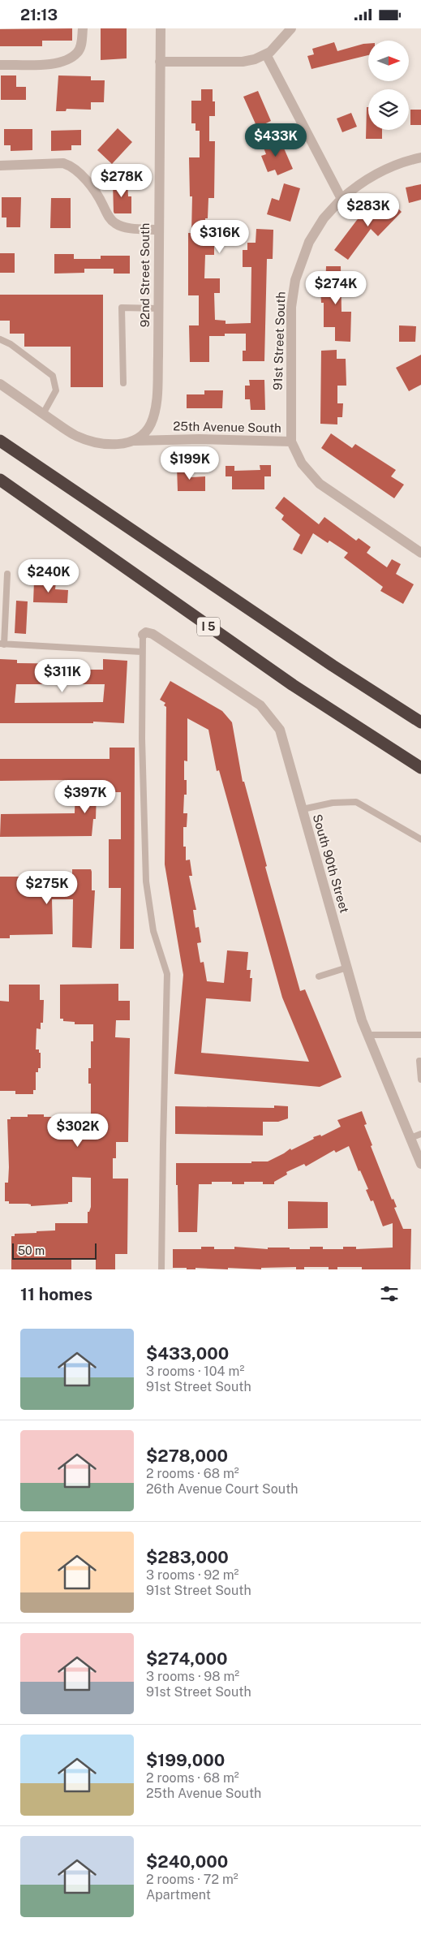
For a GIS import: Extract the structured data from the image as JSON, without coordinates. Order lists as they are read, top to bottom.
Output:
{
  "streets": {
    "highway": ["I 5"],
    "street": [
      "92nd Street South",
      "91st Street South",
      "25th Avenue South",
      "South 90th Street"
    ]
  },
  "crossings": [
    ["92nd Street South", "25th Avenue South"],
    ["91st Street South", "25th Avenue South"]
  ],
  "scale_bar": "50 m",
  "north": "right",
  "page": {
    "status": "21:13",
    "price": [
      "$433K",
      "$278K",
      "$283K",
      "$316K",
      "$274K",
      "$199K",
      "$240K",
      "$311K",
      "$397K",
      "$275K",
      "$302K"
    ],
    "scale": "50 m",
    "heading": "11 homes",
    "list": [
      {
        "name": "$433,000",
        "note": "3 rooms · 104 m² · 91st Street South"
      },
      {
        "name": "$278,000",
        "note": "2 rooms · 68 m² · 26th Avenue Court South"
      },
      {
        "name": "$283,000",
        "note": "3 rooms · 92 m² · 91st Street South"
      },
      {
        "name": "$274,000",
        "note": "3 rooms · 98 m² · 91st Street South"
      },
      {
        "name": "$199,000",
        "note": "2 rooms · 68 m² · 25th Avenue South"
      },
      {
        "name": "$240,000",
        "note": "2 rooms · 72 m² · Apartment"
      }
    ]
  }
}
